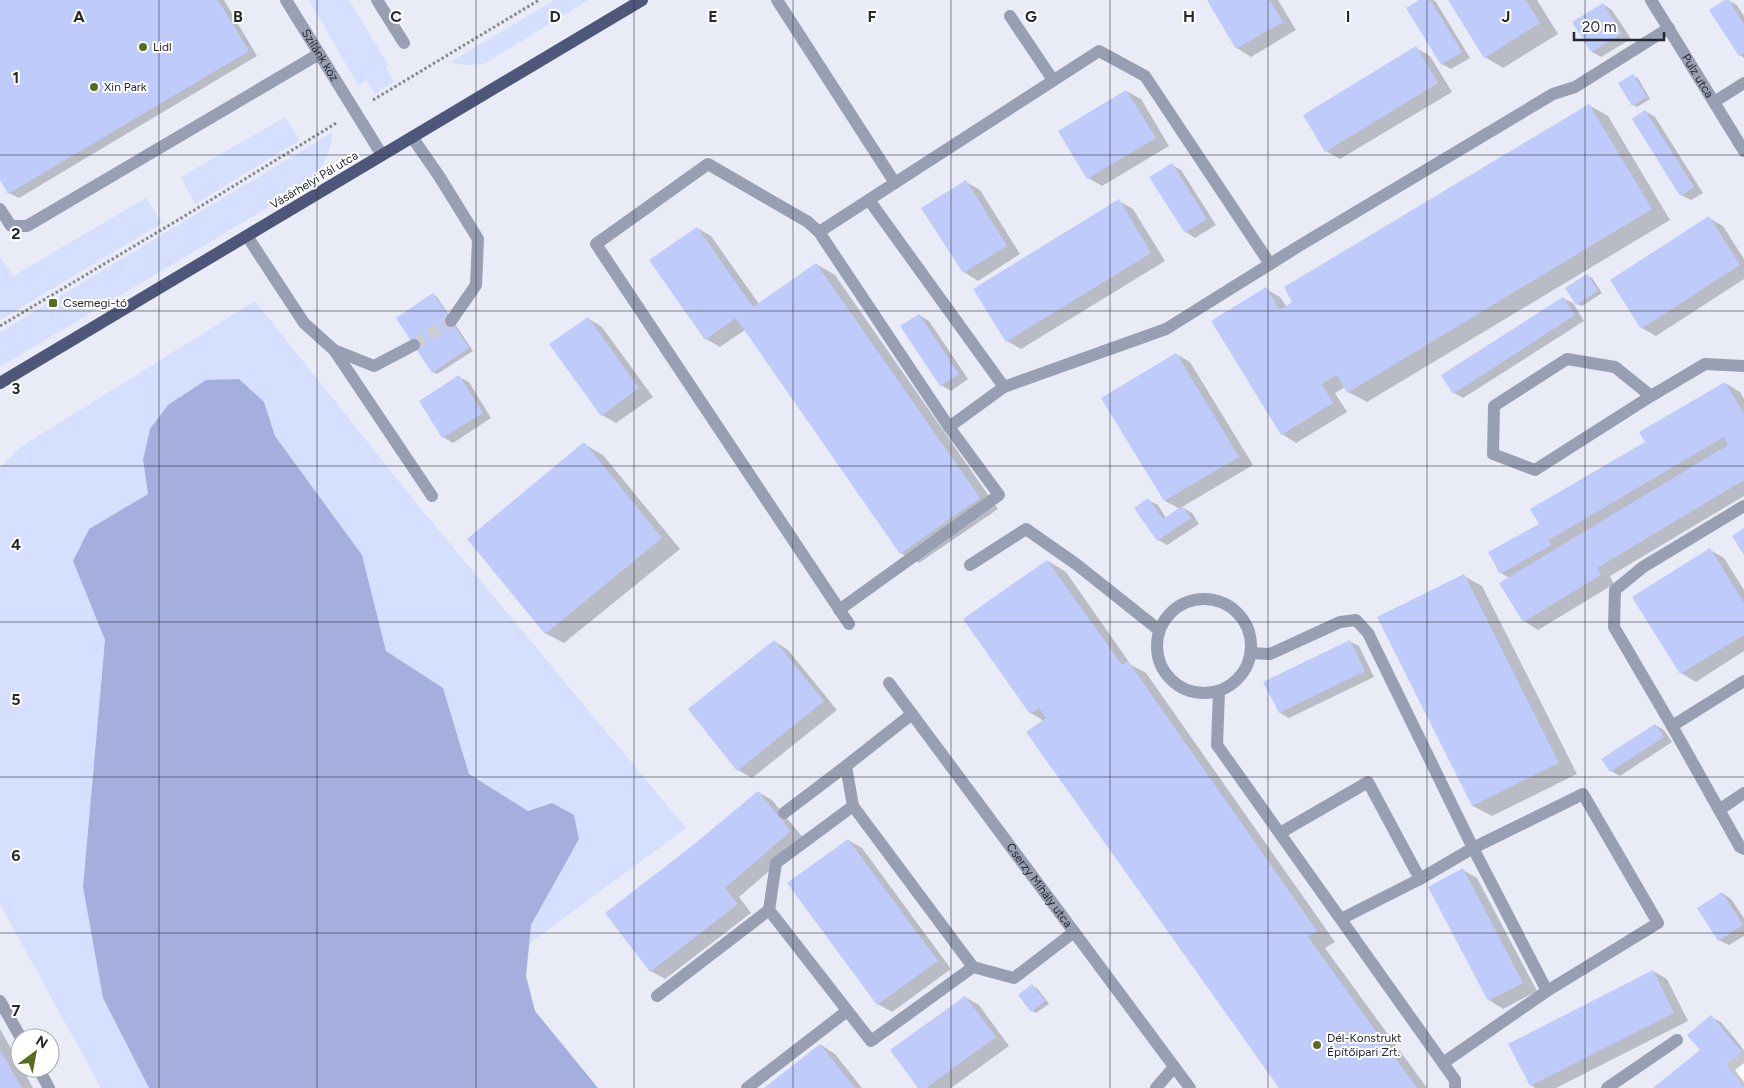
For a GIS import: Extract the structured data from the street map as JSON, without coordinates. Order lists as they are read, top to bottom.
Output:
{
  "streets": {
    "main road": ["Vásárhelyi Pál utca"],
    "street": ["Szilánk köz", "Pulz utca", "Cserzy Mihály utca"]
  },
  "crossings": [
    ["Szilánk köz", "Vásárhelyi Pál utca"]
  ],
  "places": {
    "other": ["Lidl", "Xin Park", "Dél-Konstrukt Építőipari Zrt."],
    "transit": ["Csemegi-tó"]
  },
  "scale_bar": "20 m",
  "north": "top right",
  "grid": {
    "columns": [
      "A",
      "B",
      "C",
      "D",
      "E",
      "F",
      "G",
      "H",
      "I",
      "J"
    ],
    "rows": [
      "1",
      "2",
      "3",
      "4",
      "5",
      "6",
      "7"
    ]
  }
}
